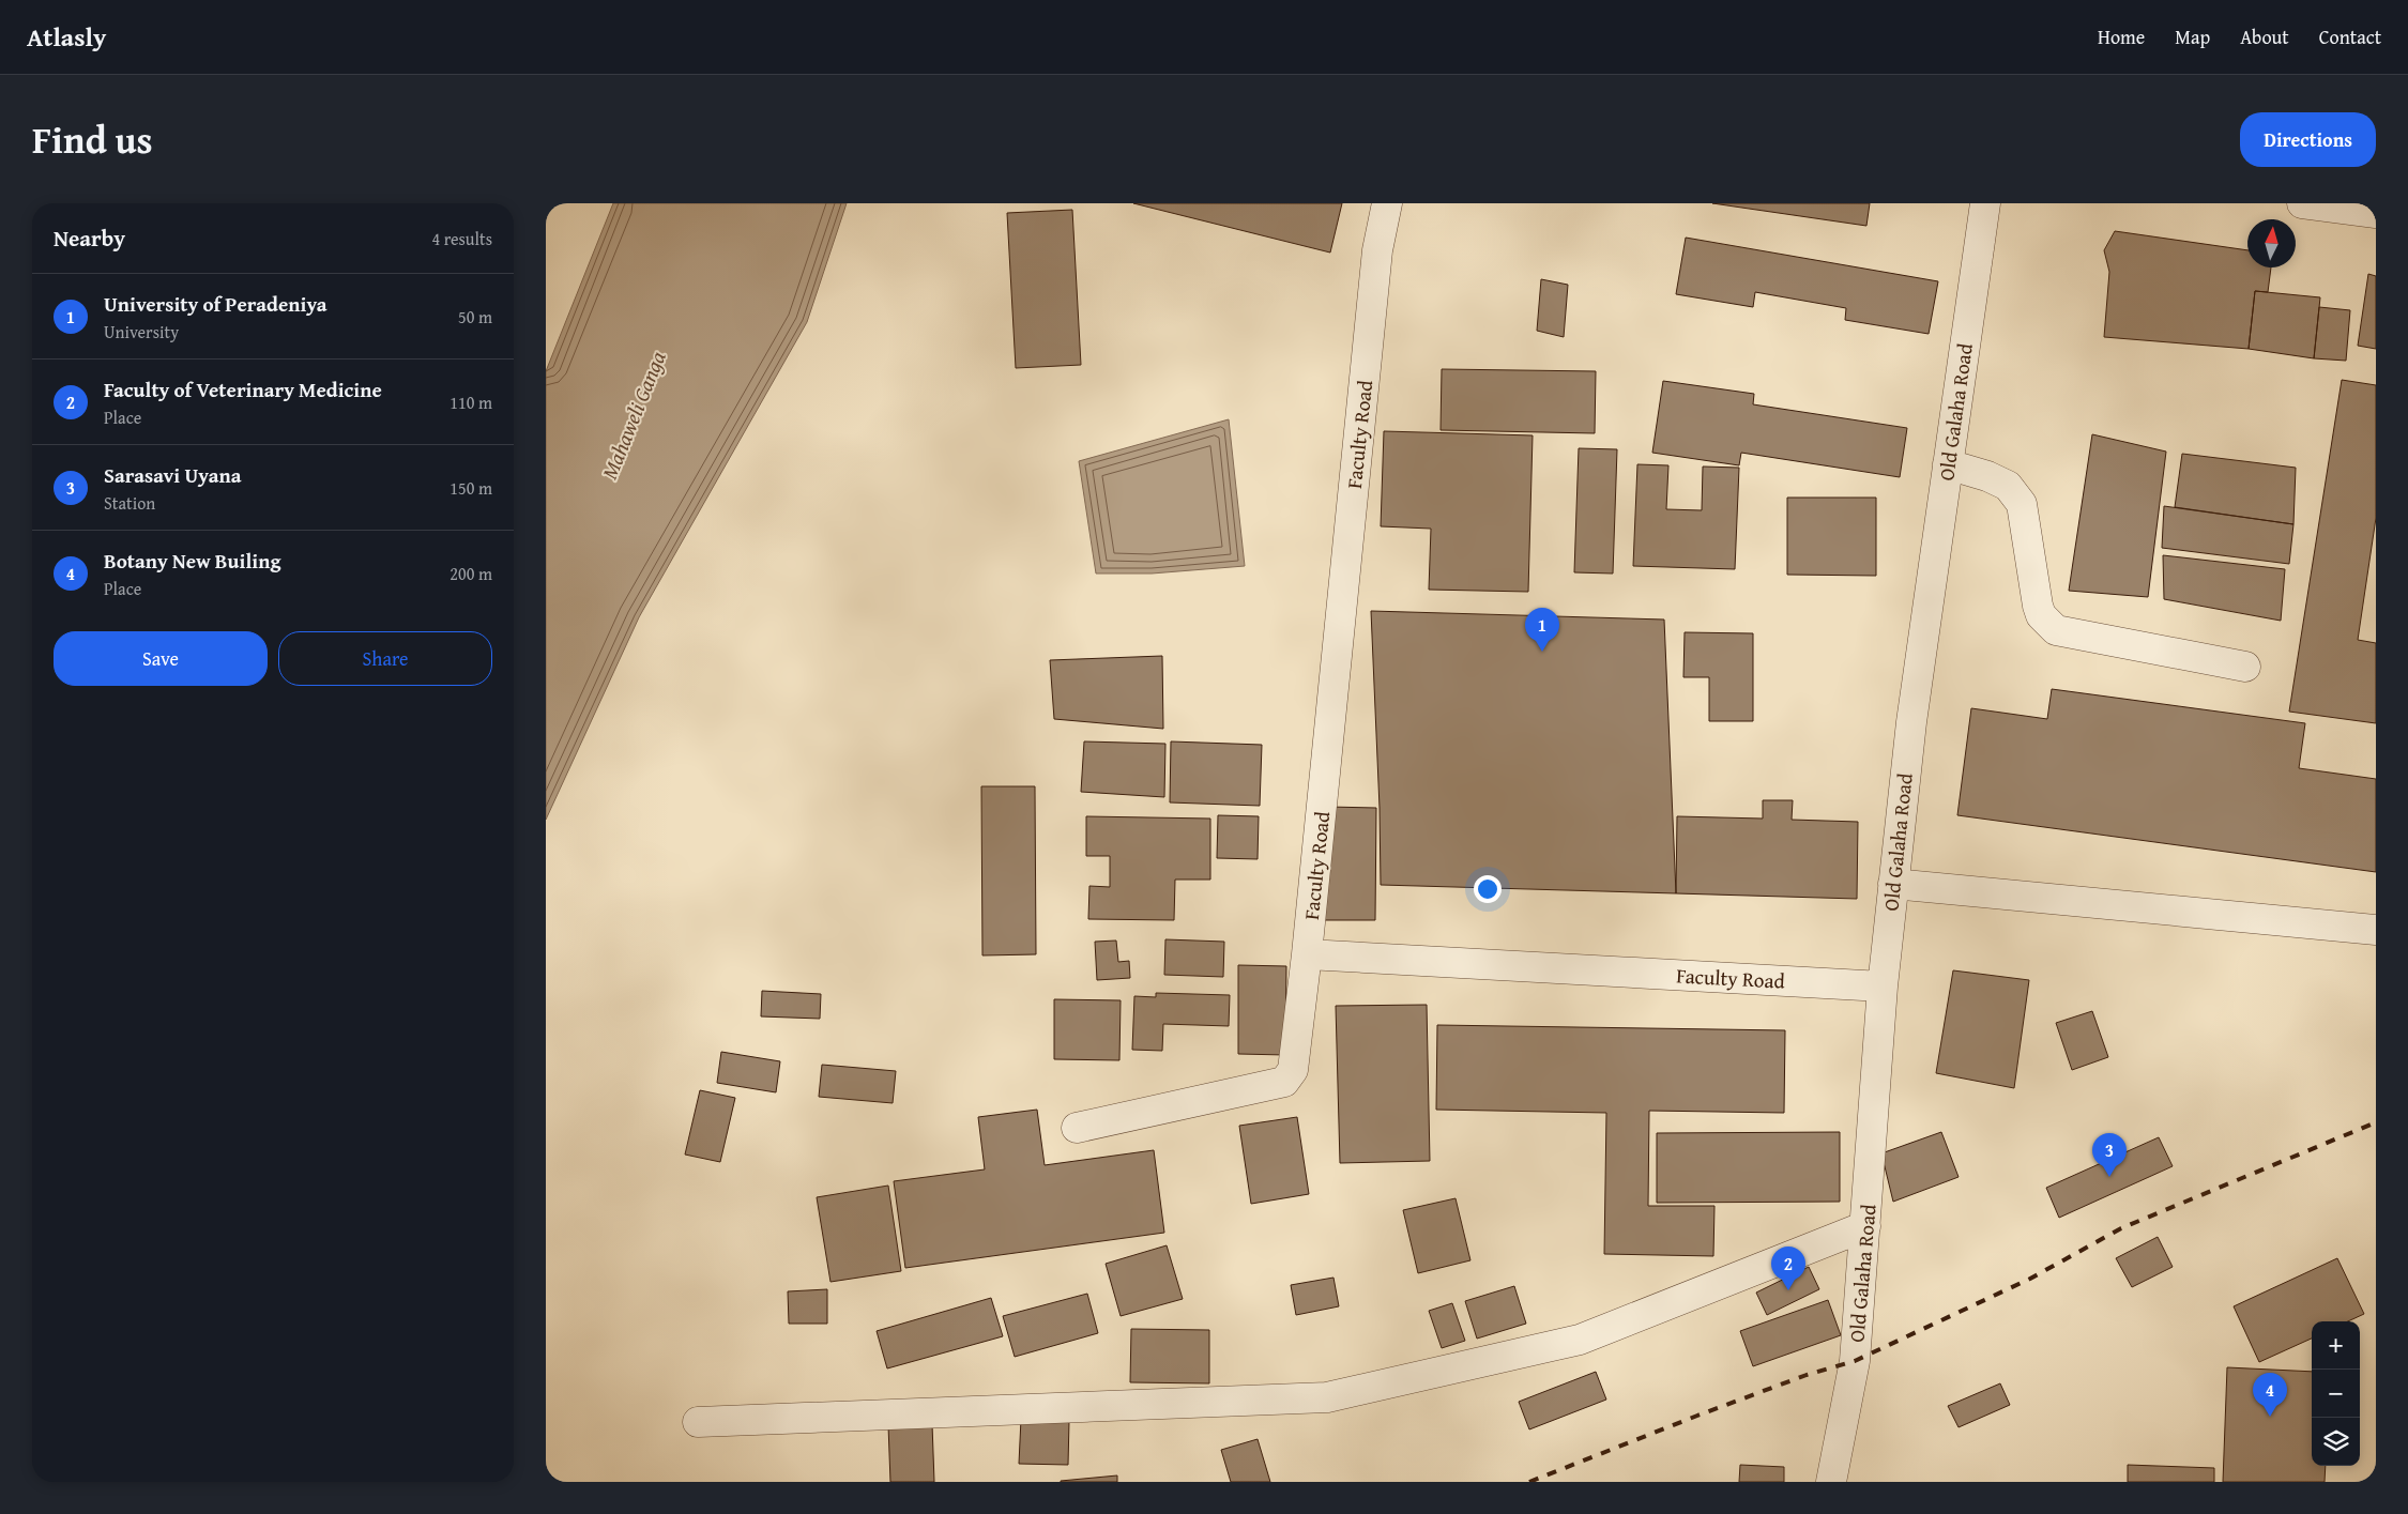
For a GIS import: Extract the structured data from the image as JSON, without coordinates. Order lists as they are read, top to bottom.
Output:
{
  "streets": {
    "lane": ["Old Galaha Road", "Faculty Road"]
  },
  "crossings": [
    ["Old Galaha Road", "Faculty Road"]
  ],
  "water": ["Mahaweli Ganga"],
  "north": "top",
  "page": {
    "header": "Atlasly",
    "nav": [
      "Home",
      "Map",
      "About",
      "Contact"
    ],
    "title": "Find us",
    "buttons": [
      "Directions",
      ["Save", "Share"]
    ],
    "heading": ["Nearby", "4 results"],
    "list": [
      {
        "mark": "1",
        "name": "University of Peradeniya",
        "note": "University",
        "value": "50 m"
      },
      {
        "mark": "2",
        "name": "Faculty of Veterinary Medicine",
        "note": "Place",
        "value": "110 m"
      },
      {
        "mark": "3",
        "name": "Sarasavi Uyana",
        "note": "Station",
        "value": "150 m"
      },
      {
        "mark": "4",
        "name": "Botany New Builing",
        "note": "Place",
        "value": "200 m"
      }
    ],
    "pins": [
      "1",
      "3",
      "2",
      "4"
    ],
    "map_buttons": ["+", "−"]
  }
}
